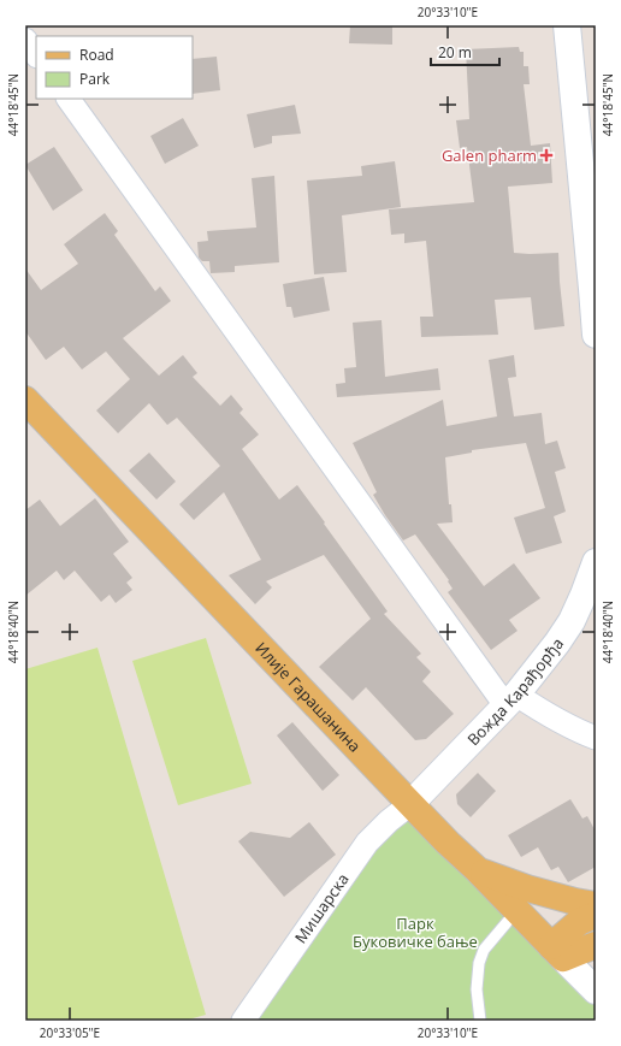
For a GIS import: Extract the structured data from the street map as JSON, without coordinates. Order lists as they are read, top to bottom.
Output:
{
  "streets": {
    "main road": ["Вожда Карађорђа", "Илије Гарашанина"],
    "street": ["Мишарска"]
  },
  "crossings": [
    ["Вожда Карађорђа", "Илије Гарашанина"],
    ["Вожда Карађорђа", "Мишарска"],
    ["Илије Гарашанина", "Мишарска"]
  ],
  "parks": ["Парк Буковичке бање"],
  "places": {
    "health": ["Galen pharm"]
  },
  "legend": ["Road", "Park"],
  "scale_bar": "20 m",
  "coordinates": [
    "20°33'10\"E",
    "44°18'45\"N",
    "44°18'40\"N",
    "20°33'05\"E"
  ]
}
